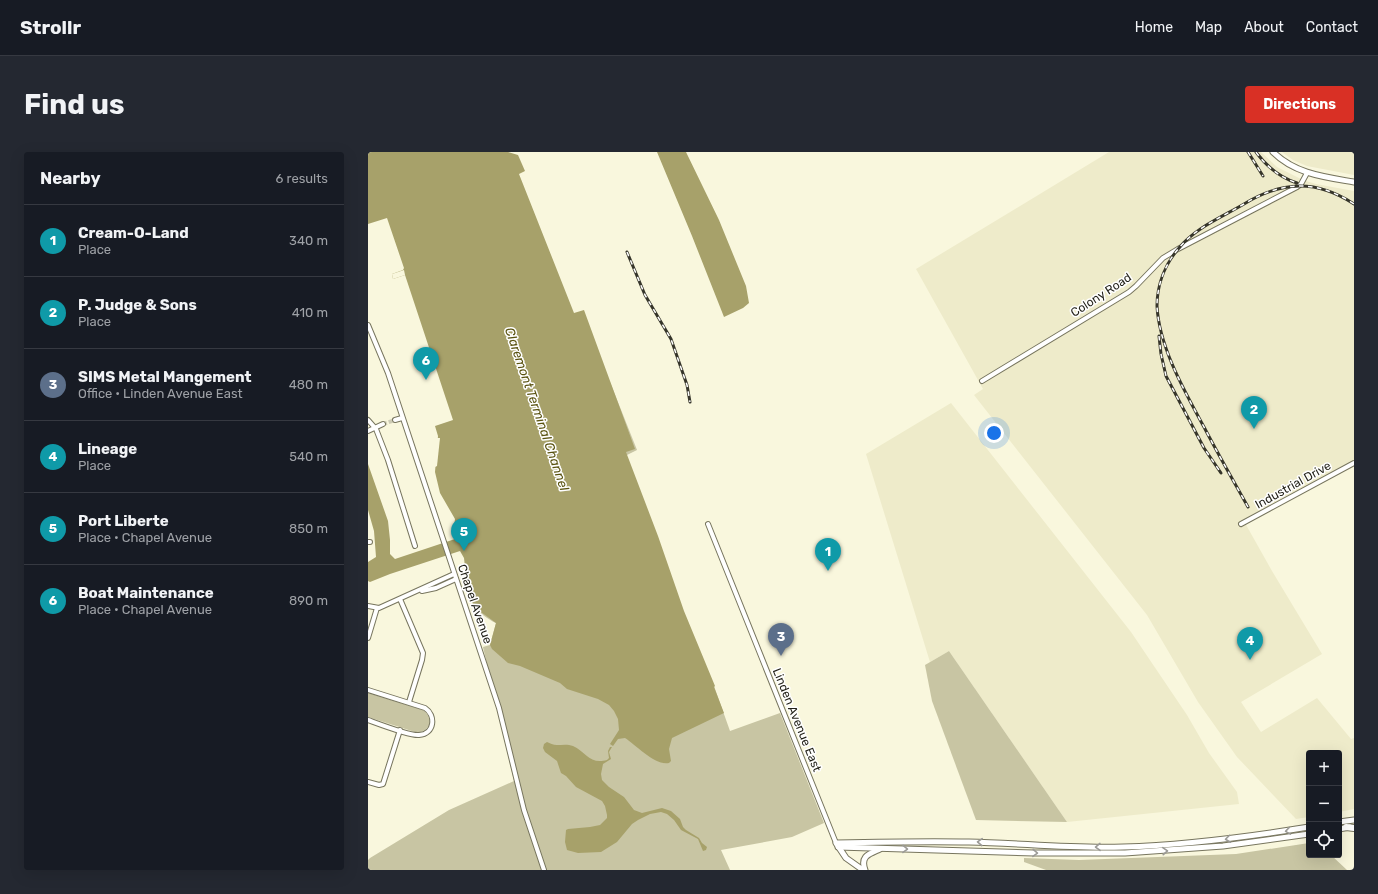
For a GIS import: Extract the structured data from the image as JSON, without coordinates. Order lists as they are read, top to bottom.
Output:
{
  "streets": {
    "street": [
      "Colony Road",
      "Industrial Drive",
      "Chapel Avenue",
      "Linden Avenue East"
    ]
  },
  "water": ["Claremont Terminal Channel"],
  "page": {
    "header": "Strollr",
    "nav": [
      "Home",
      "Map",
      "About",
      "Contact"
    ],
    "buttons": "Directions",
    "title": "Find us",
    "heading": ["Nearby", "6 results"],
    "list": [
      {
        "mark": "1",
        "name": "Cream-O-Land",
        "note": "Place",
        "value": "340 m"
      },
      {
        "mark": "2",
        "name": "P. Judge & Sons",
        "note": "Place",
        "value": "410 m"
      },
      {
        "mark": "3",
        "name": "SIMS Metal Mangement",
        "note": "Office · Linden Avenue East",
        "value": "480 m"
      },
      {
        "mark": "4",
        "name": "Lineage",
        "note": "Place",
        "value": "540 m"
      },
      {
        "mark": "5",
        "name": "Port Liberte",
        "note": "Place · Chapel Avenue",
        "value": "850 m"
      },
      {
        "mark": "6",
        "name": "Boat Maintenance",
        "note": "Place · Chapel Avenue",
        "value": "890 m"
      }
    ],
    "pins": [
      "6",
      "2",
      "5",
      "1",
      "3",
      "4"
    ],
    "map_buttons": ["+", "−"]
  }
}
